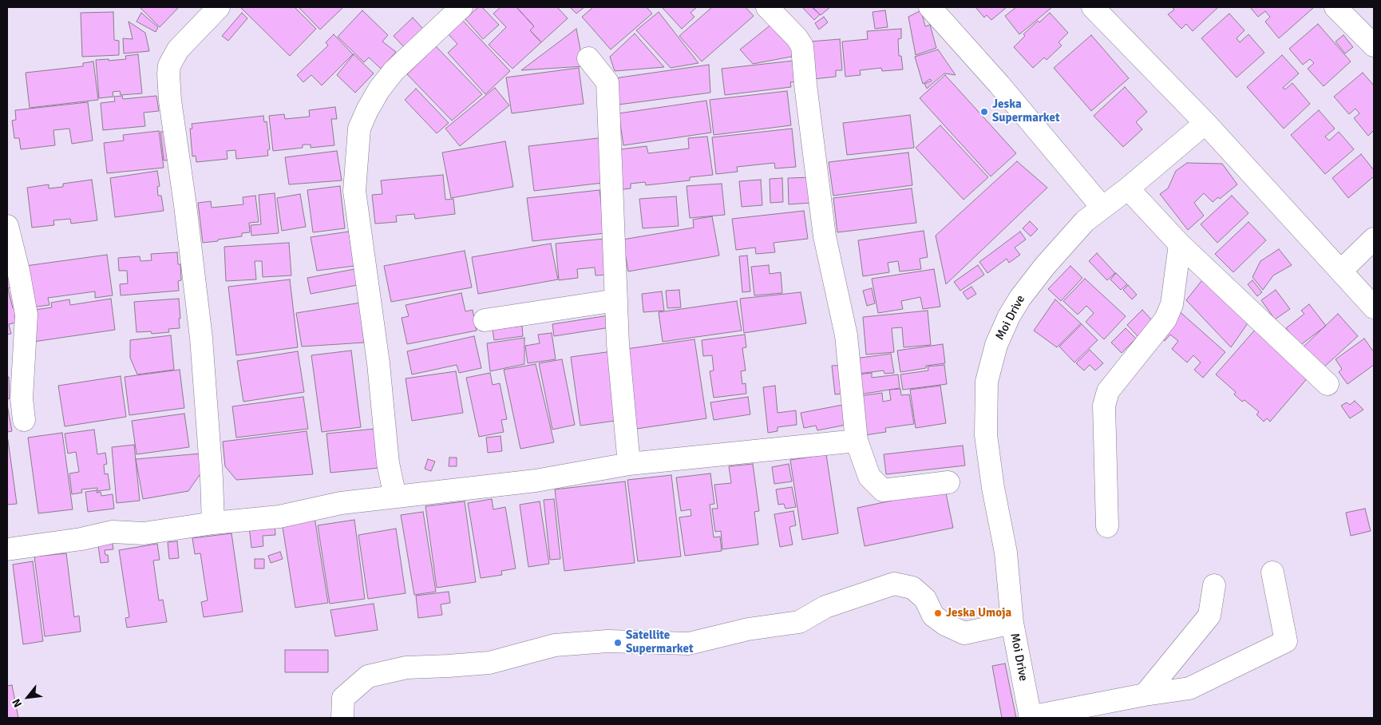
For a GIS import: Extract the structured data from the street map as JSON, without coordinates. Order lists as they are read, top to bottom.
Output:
{
  "streets": {
    "street": ["Moi Drive"]
  },
  "places": ["Jeska Supermarket", "Jeska Umoja", "Satellite Supermarket"],
  "north": "bottom left"
}
